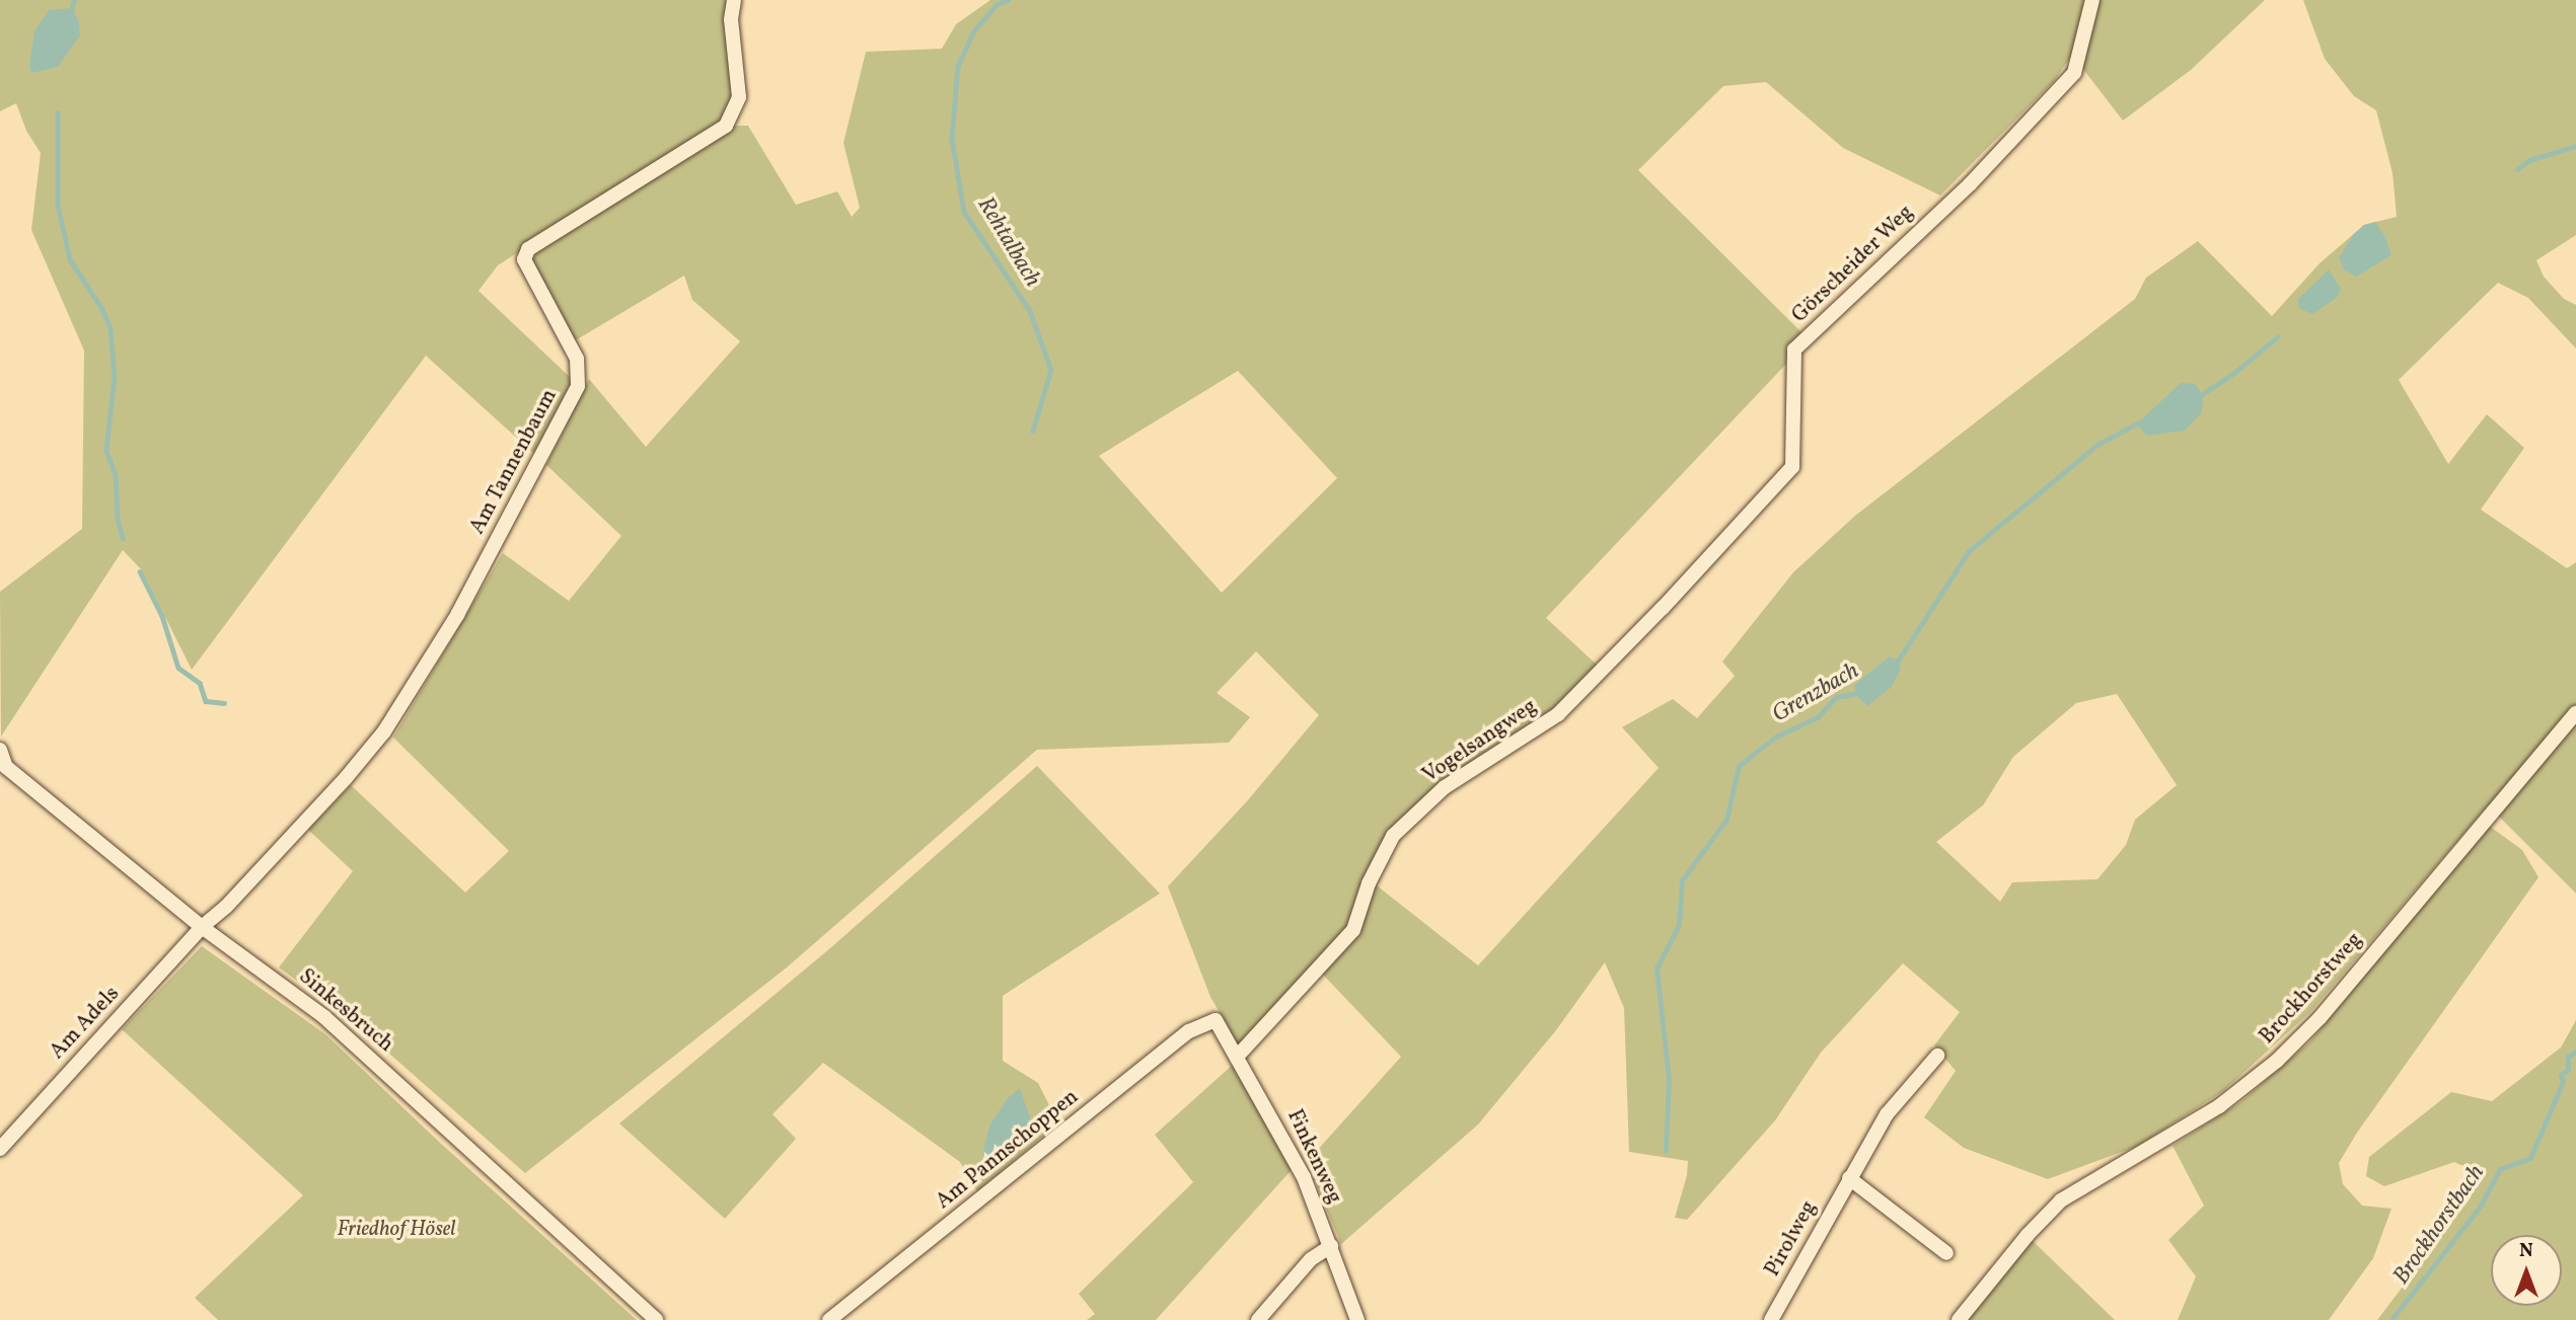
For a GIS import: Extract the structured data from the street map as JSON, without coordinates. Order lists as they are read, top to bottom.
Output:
{
  "streets": {
    "street": [
      "Görscheider Weg",
      "Am Tannenbaum",
      "Vogelsangweg",
      "Brockhorstweg",
      "Sinkesbruch",
      "Am Adels",
      "Am Pannschoppen",
      "Finkenweg",
      "Pirolweg"
    ]
  },
  "crossings": [
    ["Görscheider Weg", "Vogelsangweg"],
    ["Am Tannenbaum", "Sinkesbruch"],
    ["Am Tannenbaum", "Am Adels"],
    ["Vogelsangweg", "Finkenweg"],
    ["Sinkesbruch", "Am Adels"],
    ["Am Pannschoppen", "Finkenweg"]
  ],
  "water": ["Rehtalbach", "Grenzbach", "Brockhorstbach"],
  "parks": ["Friedhof Hösel"],
  "north": "top"
}
